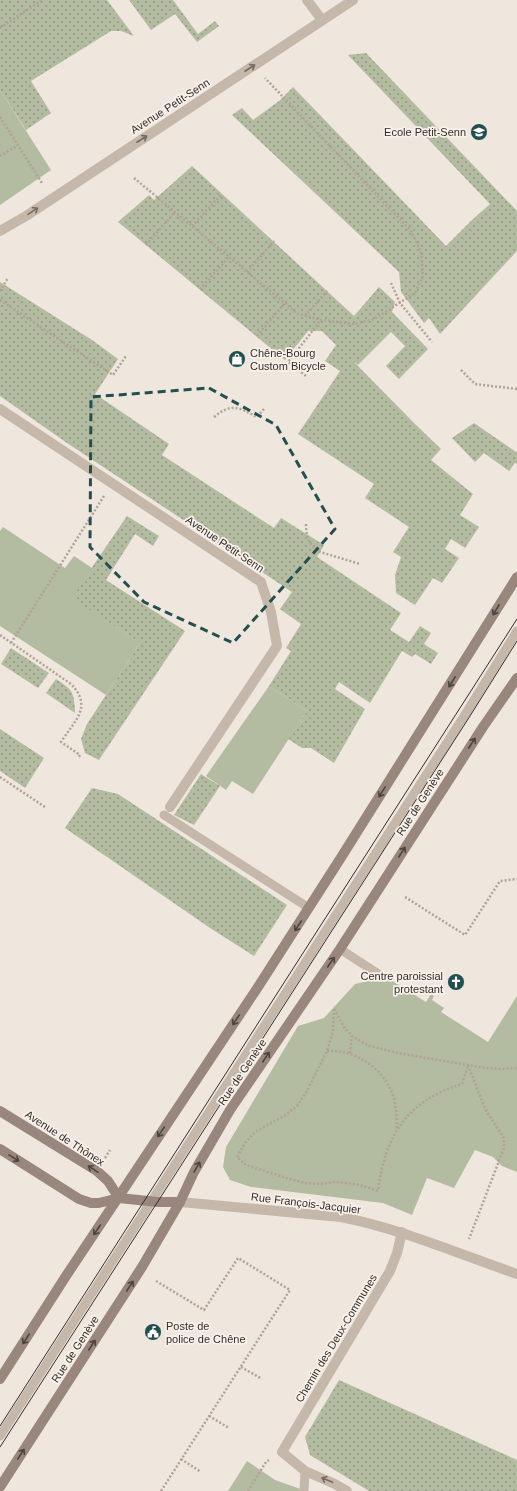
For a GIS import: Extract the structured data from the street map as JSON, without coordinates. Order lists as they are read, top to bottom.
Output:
{
  "streets": {
    "main road": ["Rue de Genève", "Avenue de Thônex"],
    "street": ["Avenue Petit-Senn", "Rue François-Jacquier", "Chemin des Deux-Communes"]
  },
  "crossings": [
    ["Rue de Genève", "Rue François-Jacquier"],
    ["Rue François-Jacquier", "Chemin des Deux-Communes"]
  ],
  "one_way": ["Avenue Petit-Senn"],
  "places": {
    "school or university": ["Ecole Petit-Senn"],
    "shop": ["Chêne-Bourg Custom Bicycle"],
    "church": ["Centre paroissial protestant"],
    "public building": ["Poste de police de Chêne"]
  }
}
